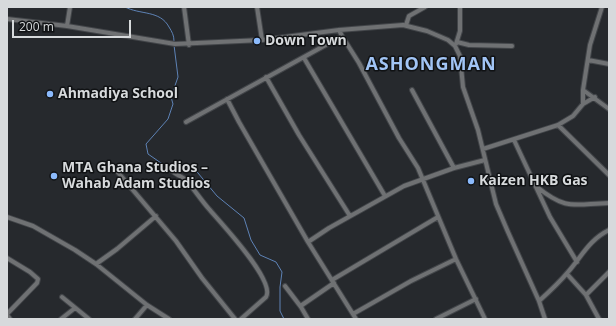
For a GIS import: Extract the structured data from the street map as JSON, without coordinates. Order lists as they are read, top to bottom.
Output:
{
  "districts": ["ASHONGMAN"],
  "places": [
    "Down Town",
    "Ahmadiya School",
    "MTA Ghana Studios – Wahab Adam Studios",
    "Kaizen HKB Gas"
  ],
  "scale_bar": "200 m"
}
